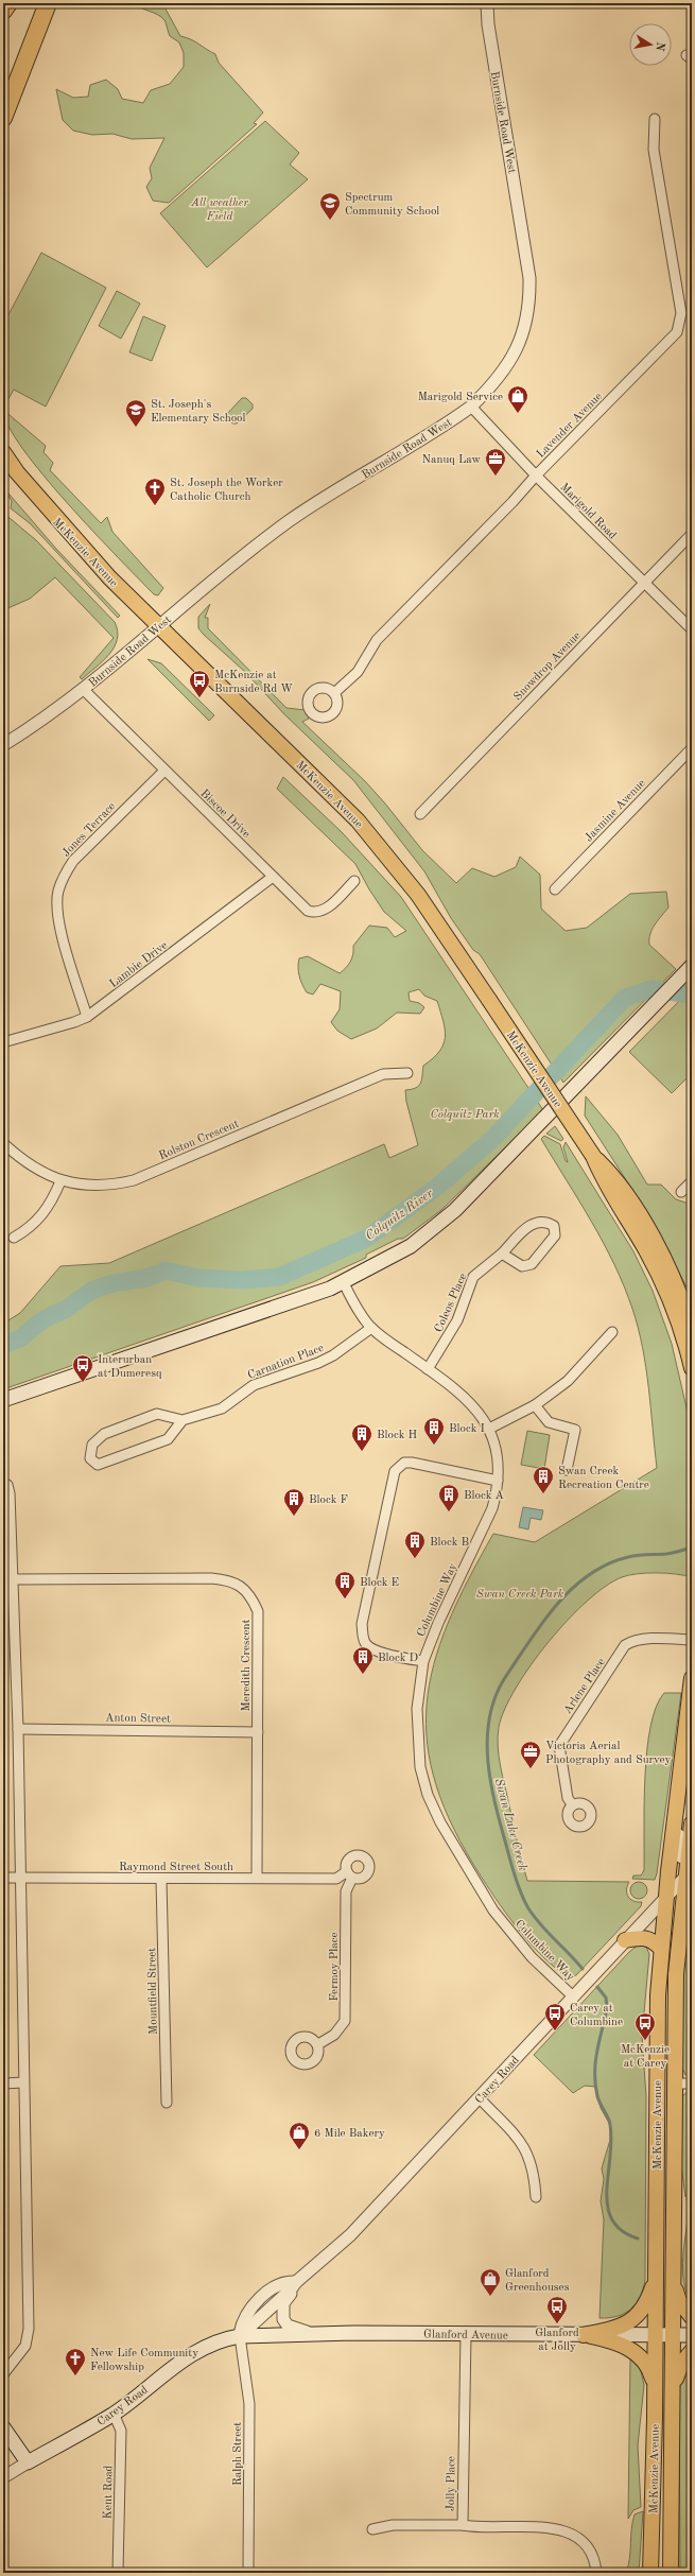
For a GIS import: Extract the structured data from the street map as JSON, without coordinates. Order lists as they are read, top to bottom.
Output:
{
  "streets": {
    "main road": ["McKenzie Avenue", "Carey Road", "Glanford Avenue"],
    "street": [
      "Burnside Road West",
      "Lavender Avenue",
      "Marigold Road",
      "Snowdrop Avenue",
      "Jasmine Avenue",
      "Biscoe Drive",
      "Jones Terrace",
      "Lambie Drive",
      "Rolston Crescent",
      "Coleos Place",
      "Carnation Place",
      "Columbine Way",
      "Meredith Crescent",
      "Arlene Place",
      "Anton Street",
      "Raymond Street South",
      "Fermoy Place",
      "Mountfield Street",
      "Ralph Street",
      "Jolly Place",
      "Kent Road"
    ]
  },
  "crossings": [
    ["Burnside Road West", "Marigold Road"],
    ["Burnside Road West", "McKenzie Avenue"],
    ["Burnside Road West", "Biscoe Drive"],
    ["Lavender Avenue", "Marigold Road"],
    ["Marigold Road", "Snowdrop Avenue"],
    ["McKenzie Avenue", "Carey Road"],
    ["McKenzie Avenue", "Glanford Avenue"],
    ["Biscoe Drive", "Jones Terrace"],
    ["Biscoe Drive", "Lambie Drive"],
    ["Jones Terrace", "Lambie Drive"],
    ["Coleos Place", "Columbine Way"],
    ["Carnation Place", "Columbine Way"],
    ["Columbine Way", "Carey Road"],
    ["Meredith Crescent", "Anton Street"],
    ["Meredith Crescent", "Raymond Street South"],
    ["Raymond Street South", "Fermoy Place"],
    ["Raymond Street South", "Mountfield Street"],
    ["Carey Road", "Glanford Avenue"],
    ["Carey Road", "Ralph Street"],
    ["Carey Road", "Kent Road"],
    ["Glanford Avenue", "Ralph Street"],
    ["Glanford Avenue", "Jolly Place"]
  ],
  "water": ["Colquitz River", "Swan Lake Creek"],
  "parks": ["All weather Field", "Colquitz Park", "Swan Creek Park"],
  "places": {
    "school or university": ["Spectrum Community School", "St. Joseph's Elementary School"],
    "shop": ["Marigold Service", "6 Mile Bakery", "Glanford Greenhouses"],
    "office": ["Nanuq Law", "Victoria Aerial Photography and Survey"],
    "church": ["St. Joseph the Worker Catholic Church", "New Life Community Fellowship"],
    "bus stop": [
      "McKenzie at Burnside Rd W",
      "Interurban at Dumeresq",
      "Carey at Columbine",
      "McKenzie at Carey",
      "Glanford at Jolly"
    ],
    "building": [
      "Block I",
      "Block H",
      "Swan Creek Recreation Centre",
      "Block A",
      "Block F",
      "Block B",
      "Block E",
      "Block D"
    ]
  },
  "north": "right"
}
